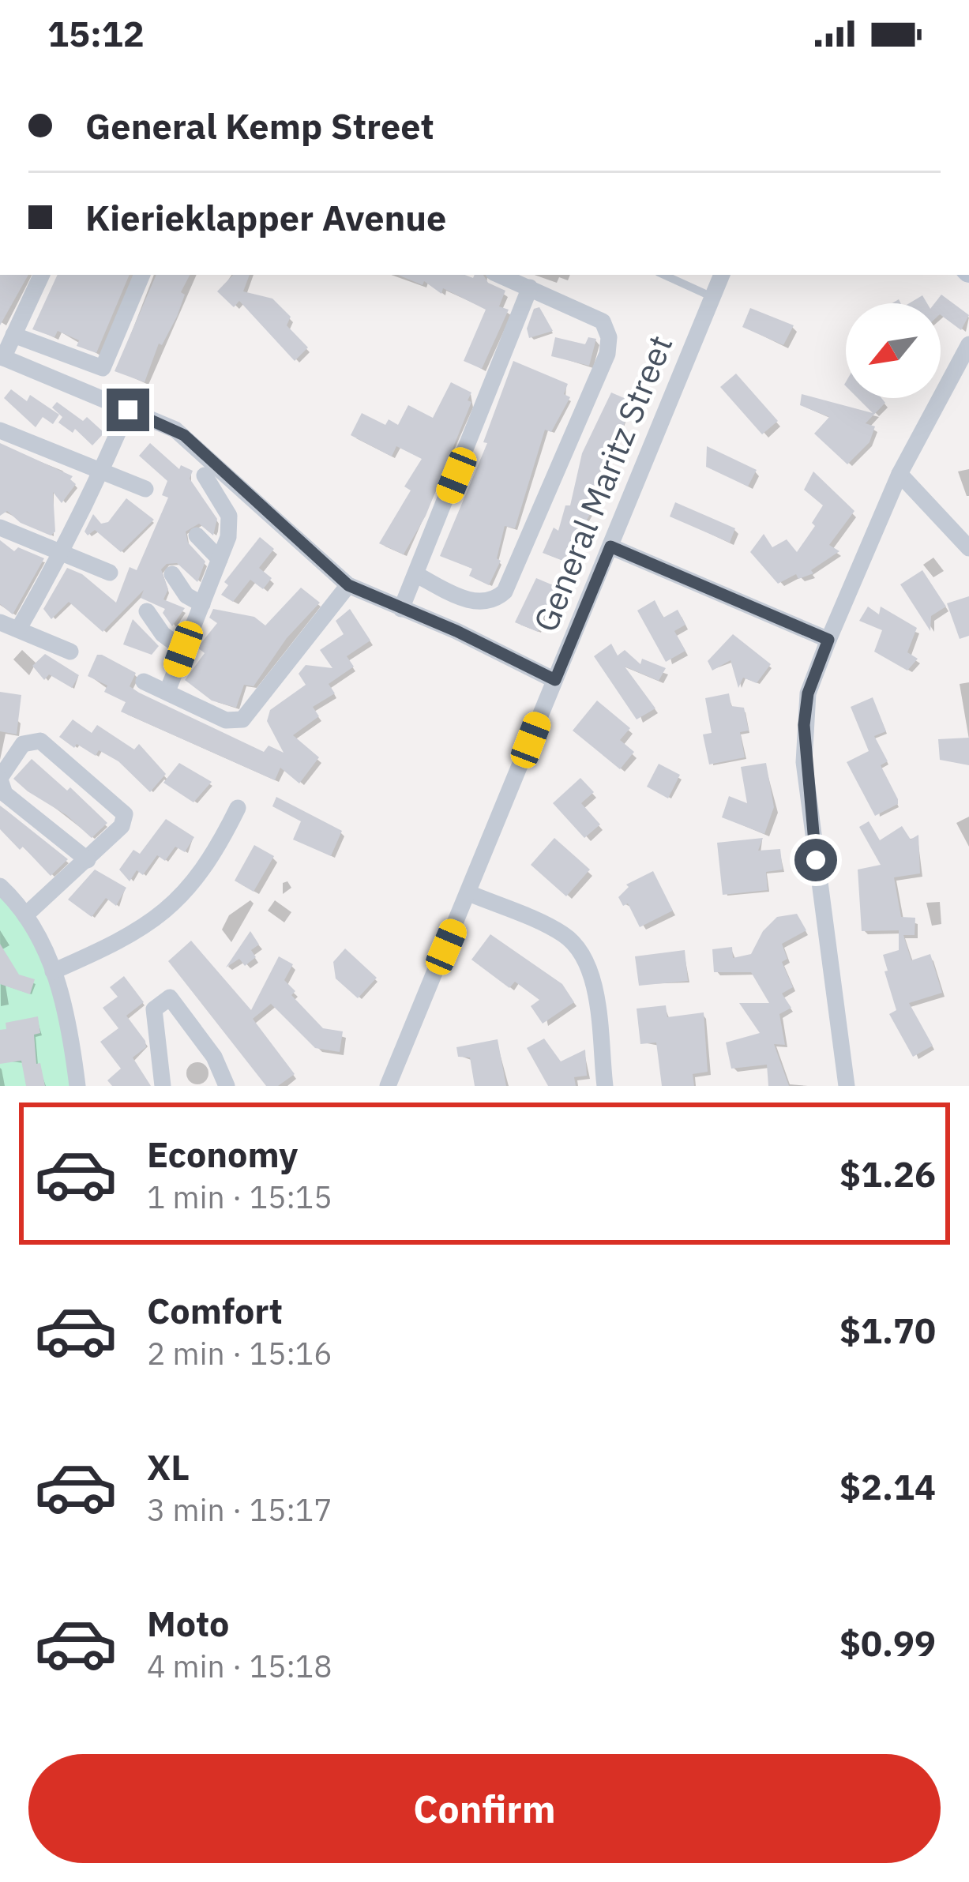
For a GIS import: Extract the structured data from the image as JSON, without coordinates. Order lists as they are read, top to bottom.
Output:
{
  "streets": {
    "street": ["General Maritz Street"]
  },
  "north": "bottom left",
  "page": {
    "status": "15:12",
    "banner": ["General Kemp Street", "Kierieklapper Avenue"],
    "list": [
      {
        "name": "Economy",
        "note": "1 min · 15:15",
        "value": "$1.26"
      },
      {
        "name": "Comfort",
        "note": "2 min · 15:16",
        "value": "$1.70"
      },
      {
        "name": "XL",
        "note": "3 min · 15:17",
        "value": "$2.14"
      },
      {
        "name": "Moto",
        "note": "4 min · 15:18",
        "value": "$0.99"
      }
    ],
    "buttons": "Confirm"
  }
}
